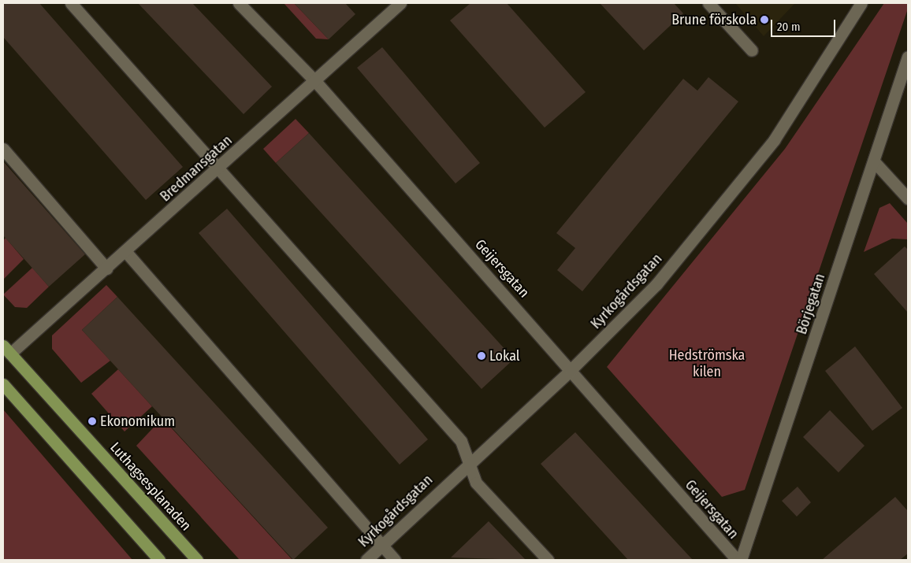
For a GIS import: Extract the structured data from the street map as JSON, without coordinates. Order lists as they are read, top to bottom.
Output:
{
  "streets": {
    "main road": ["Luthagsesplanaden"],
    "street": [
      "Bredmansgatan",
      "Geijersgatan",
      "Kyrkogårdsgatan",
      "Börjegatan"
    ]
  },
  "crossings": [
    ["Bredmansgatan", "Geijersgatan"],
    ["Bredmansgatan", "Luthagsesplanaden"],
    ["Geijersgatan", "Kyrkogårdsgatan"]
  ],
  "parks": ["Hedströmska kilen"],
  "places": ["Brune förskola", "Lokal", "Ekonomikum"],
  "scale_bar": "20 m"
}
